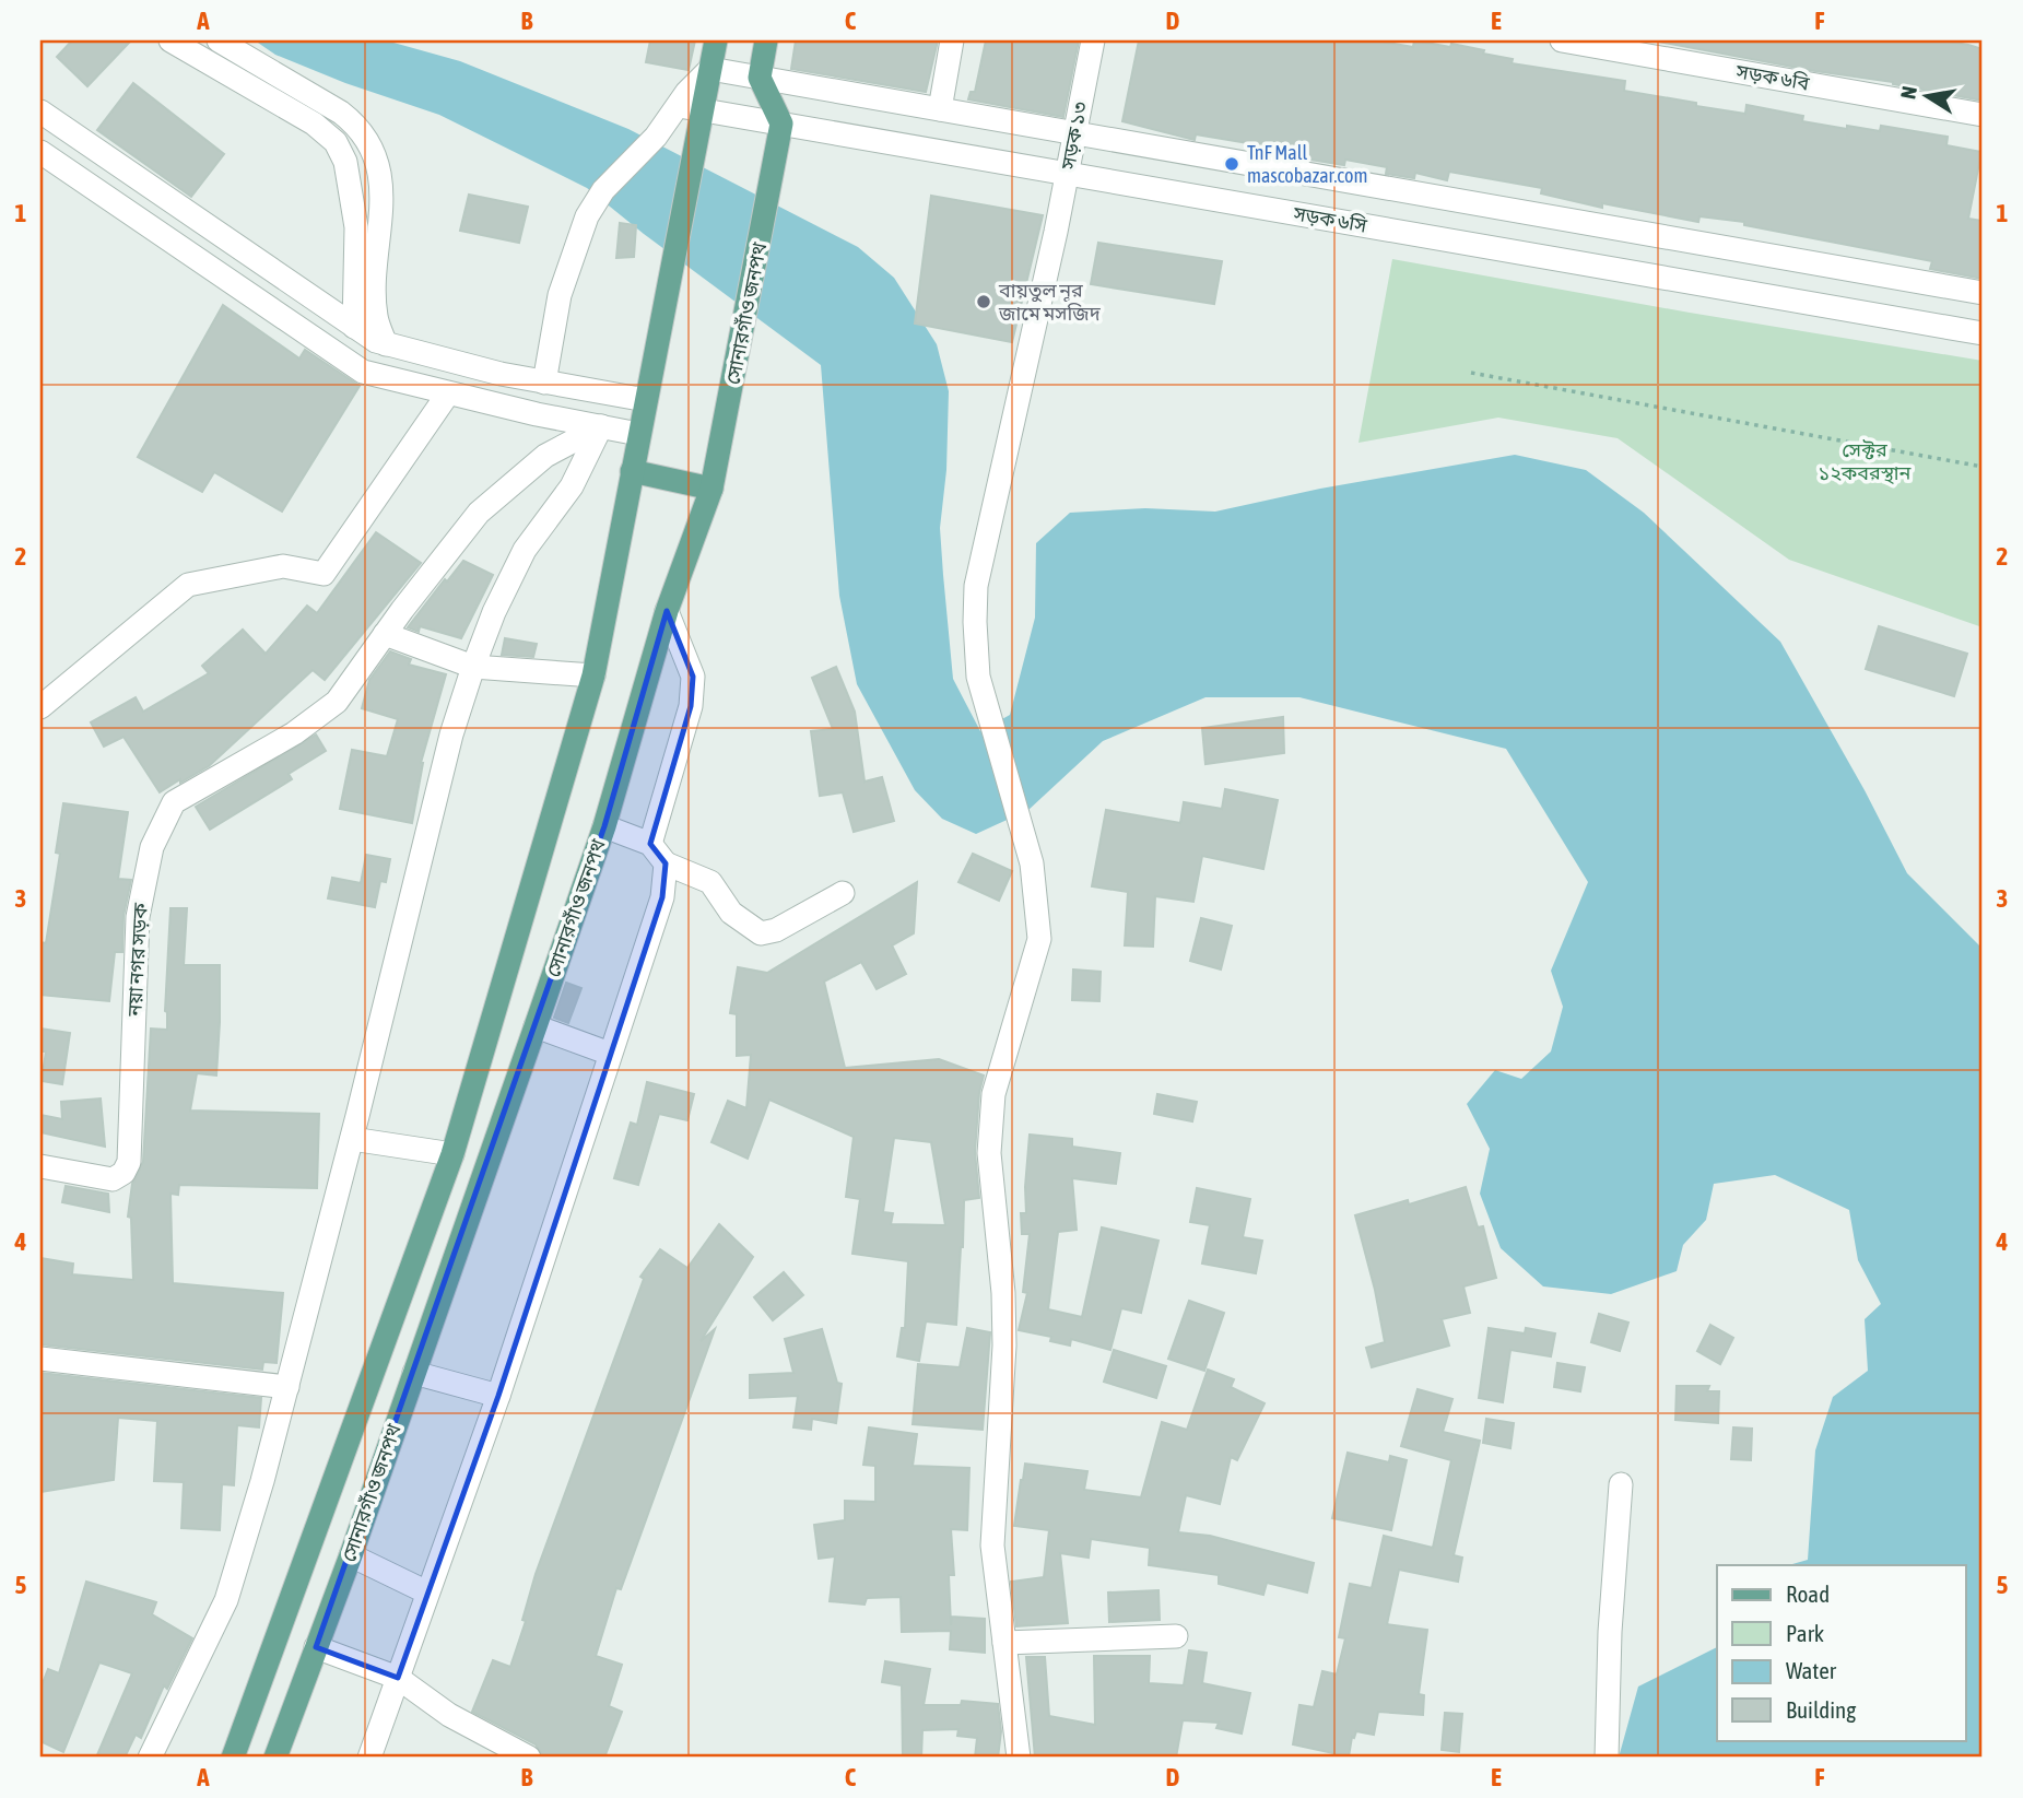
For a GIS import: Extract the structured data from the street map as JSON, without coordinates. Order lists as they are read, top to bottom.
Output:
{
  "streets": {
    "main road": ["সোনারগাঁও জনপথ"],
    "street": [
      "সড়ক ৬বি",
      "সড়ক ১৩",
      "সড়ক ৬সি",
      "নয়া নগর সড়ক"
    ]
  },
  "crossings": [
    ["সড়ক ১৩", "সড়ক ৬সি"],
    ["সড়ক ৬সি", "সোনারগাঁও জনপথ"]
  ],
  "parks": ["সেক্টর ১২কবরস্থান"],
  "places": ["TnF Mall mascobazar.com", "বায়তুল নূর জামে মসজিদ"],
  "legend": [
    "Road",
    "Park",
    "Water",
    "Building"
  ],
  "north": "left",
  "grid": {
    "columns": [
      "A",
      "B",
      "C",
      "D",
      "E",
      "F"
    ],
    "rows": [
      "1",
      "2",
      "3",
      "4",
      "5"
    ]
  }
}
